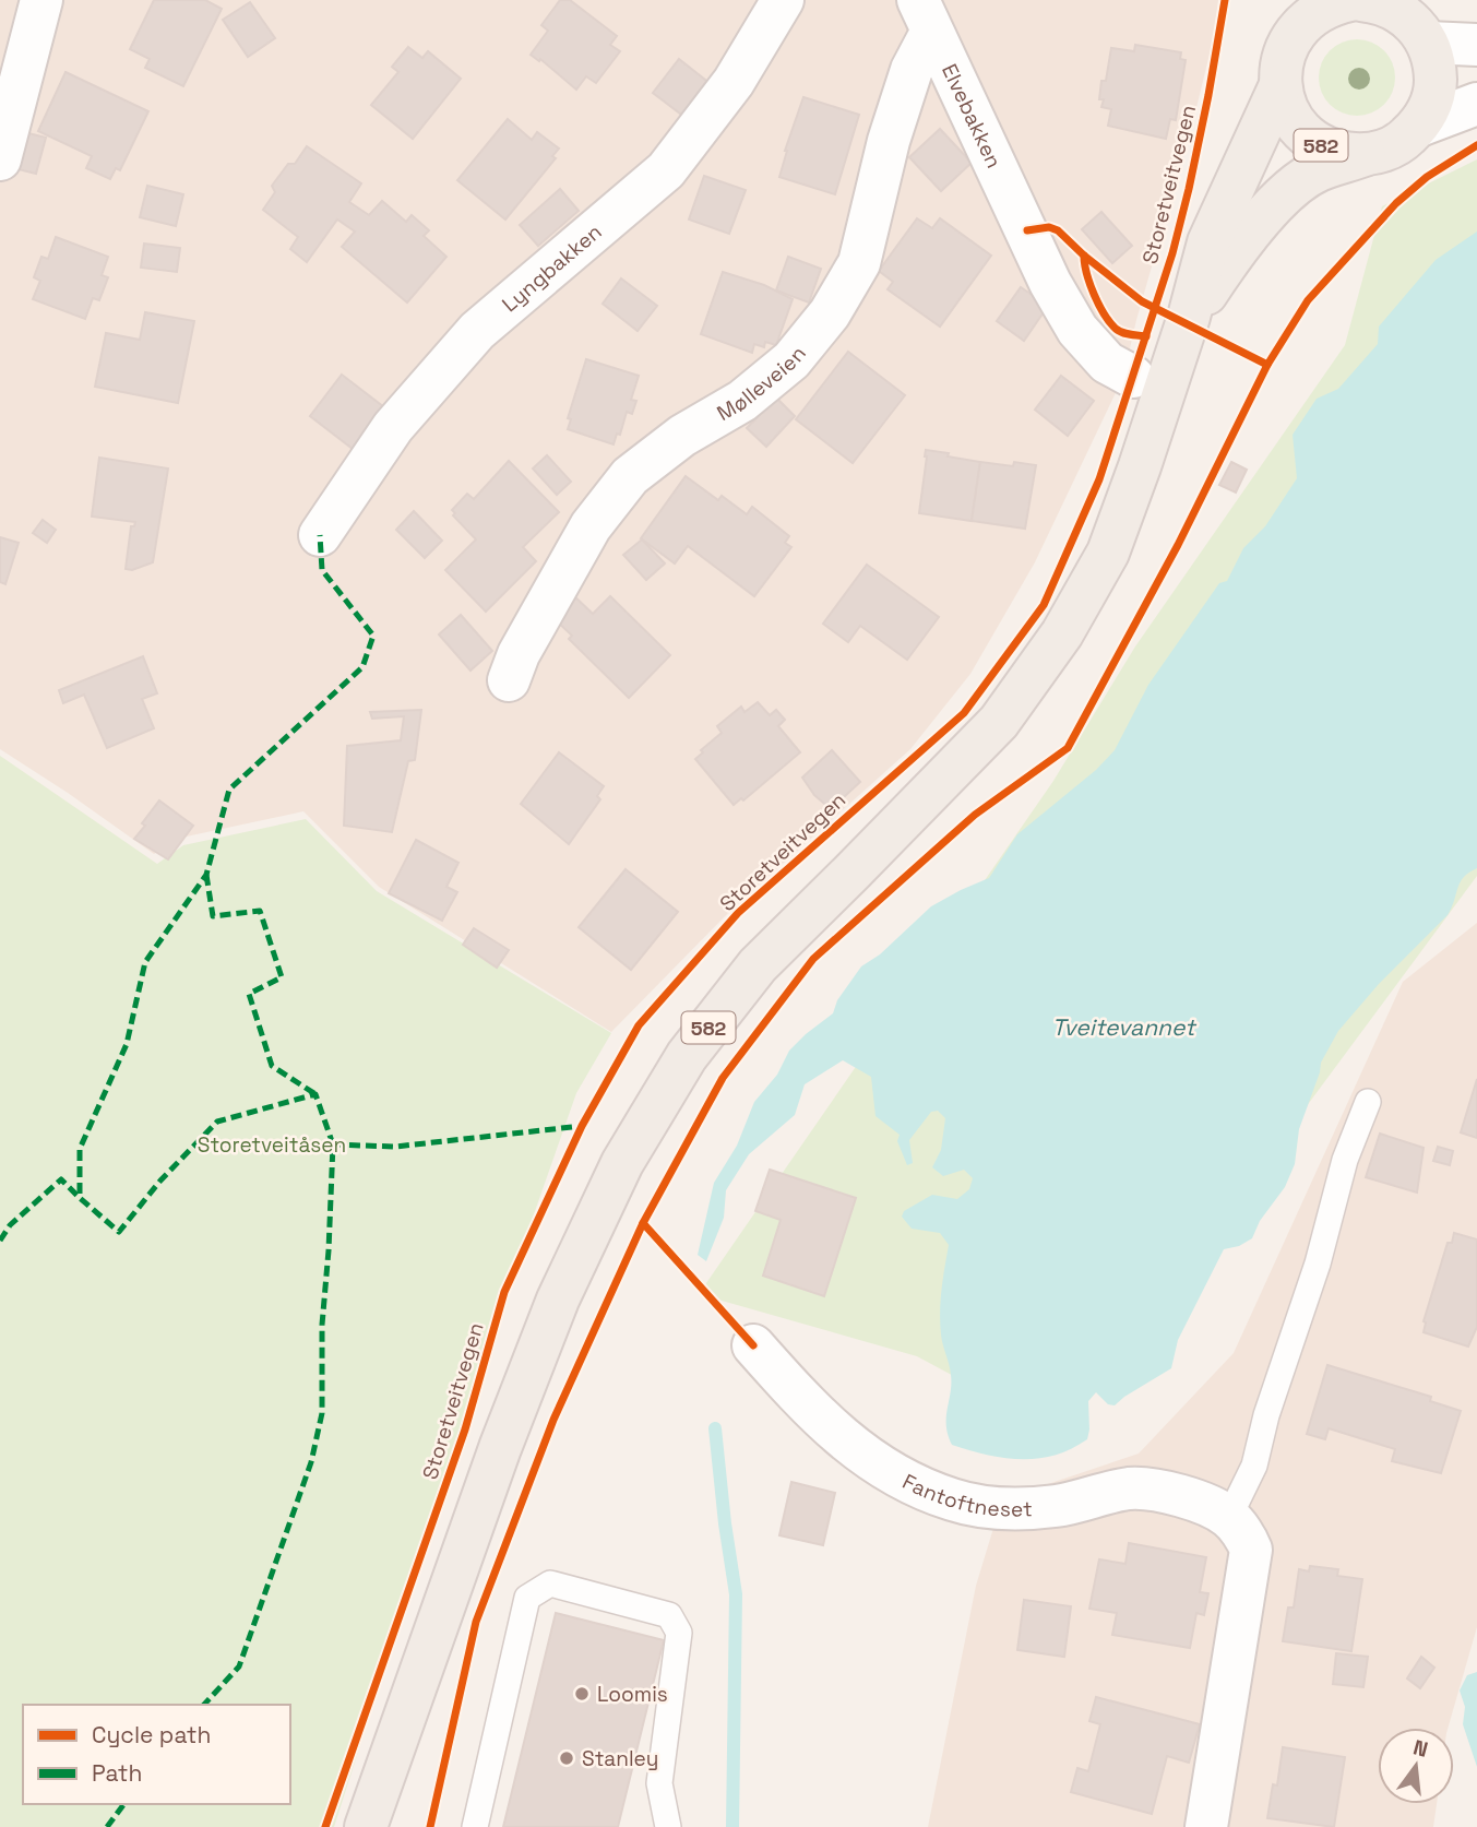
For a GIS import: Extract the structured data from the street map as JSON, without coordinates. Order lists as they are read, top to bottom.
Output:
{
  "streets": {
    "main road": ["582"],
    "street": [
      "Elvebakken",
      "Lyngbakken",
      "Mølleveien",
      "Fantoftneset"
    ],
    "cycle path": ["Storetveitvegen"]
  },
  "crossings": [
    ["Elvebakken", "Mølleveien"]
  ],
  "water": ["Tveitevannet"],
  "parks": ["Storetveitåsen"],
  "places": ["Loomis", "Stanley"],
  "legend": ["Cycle path", "Path"],
  "north": "top"
}
